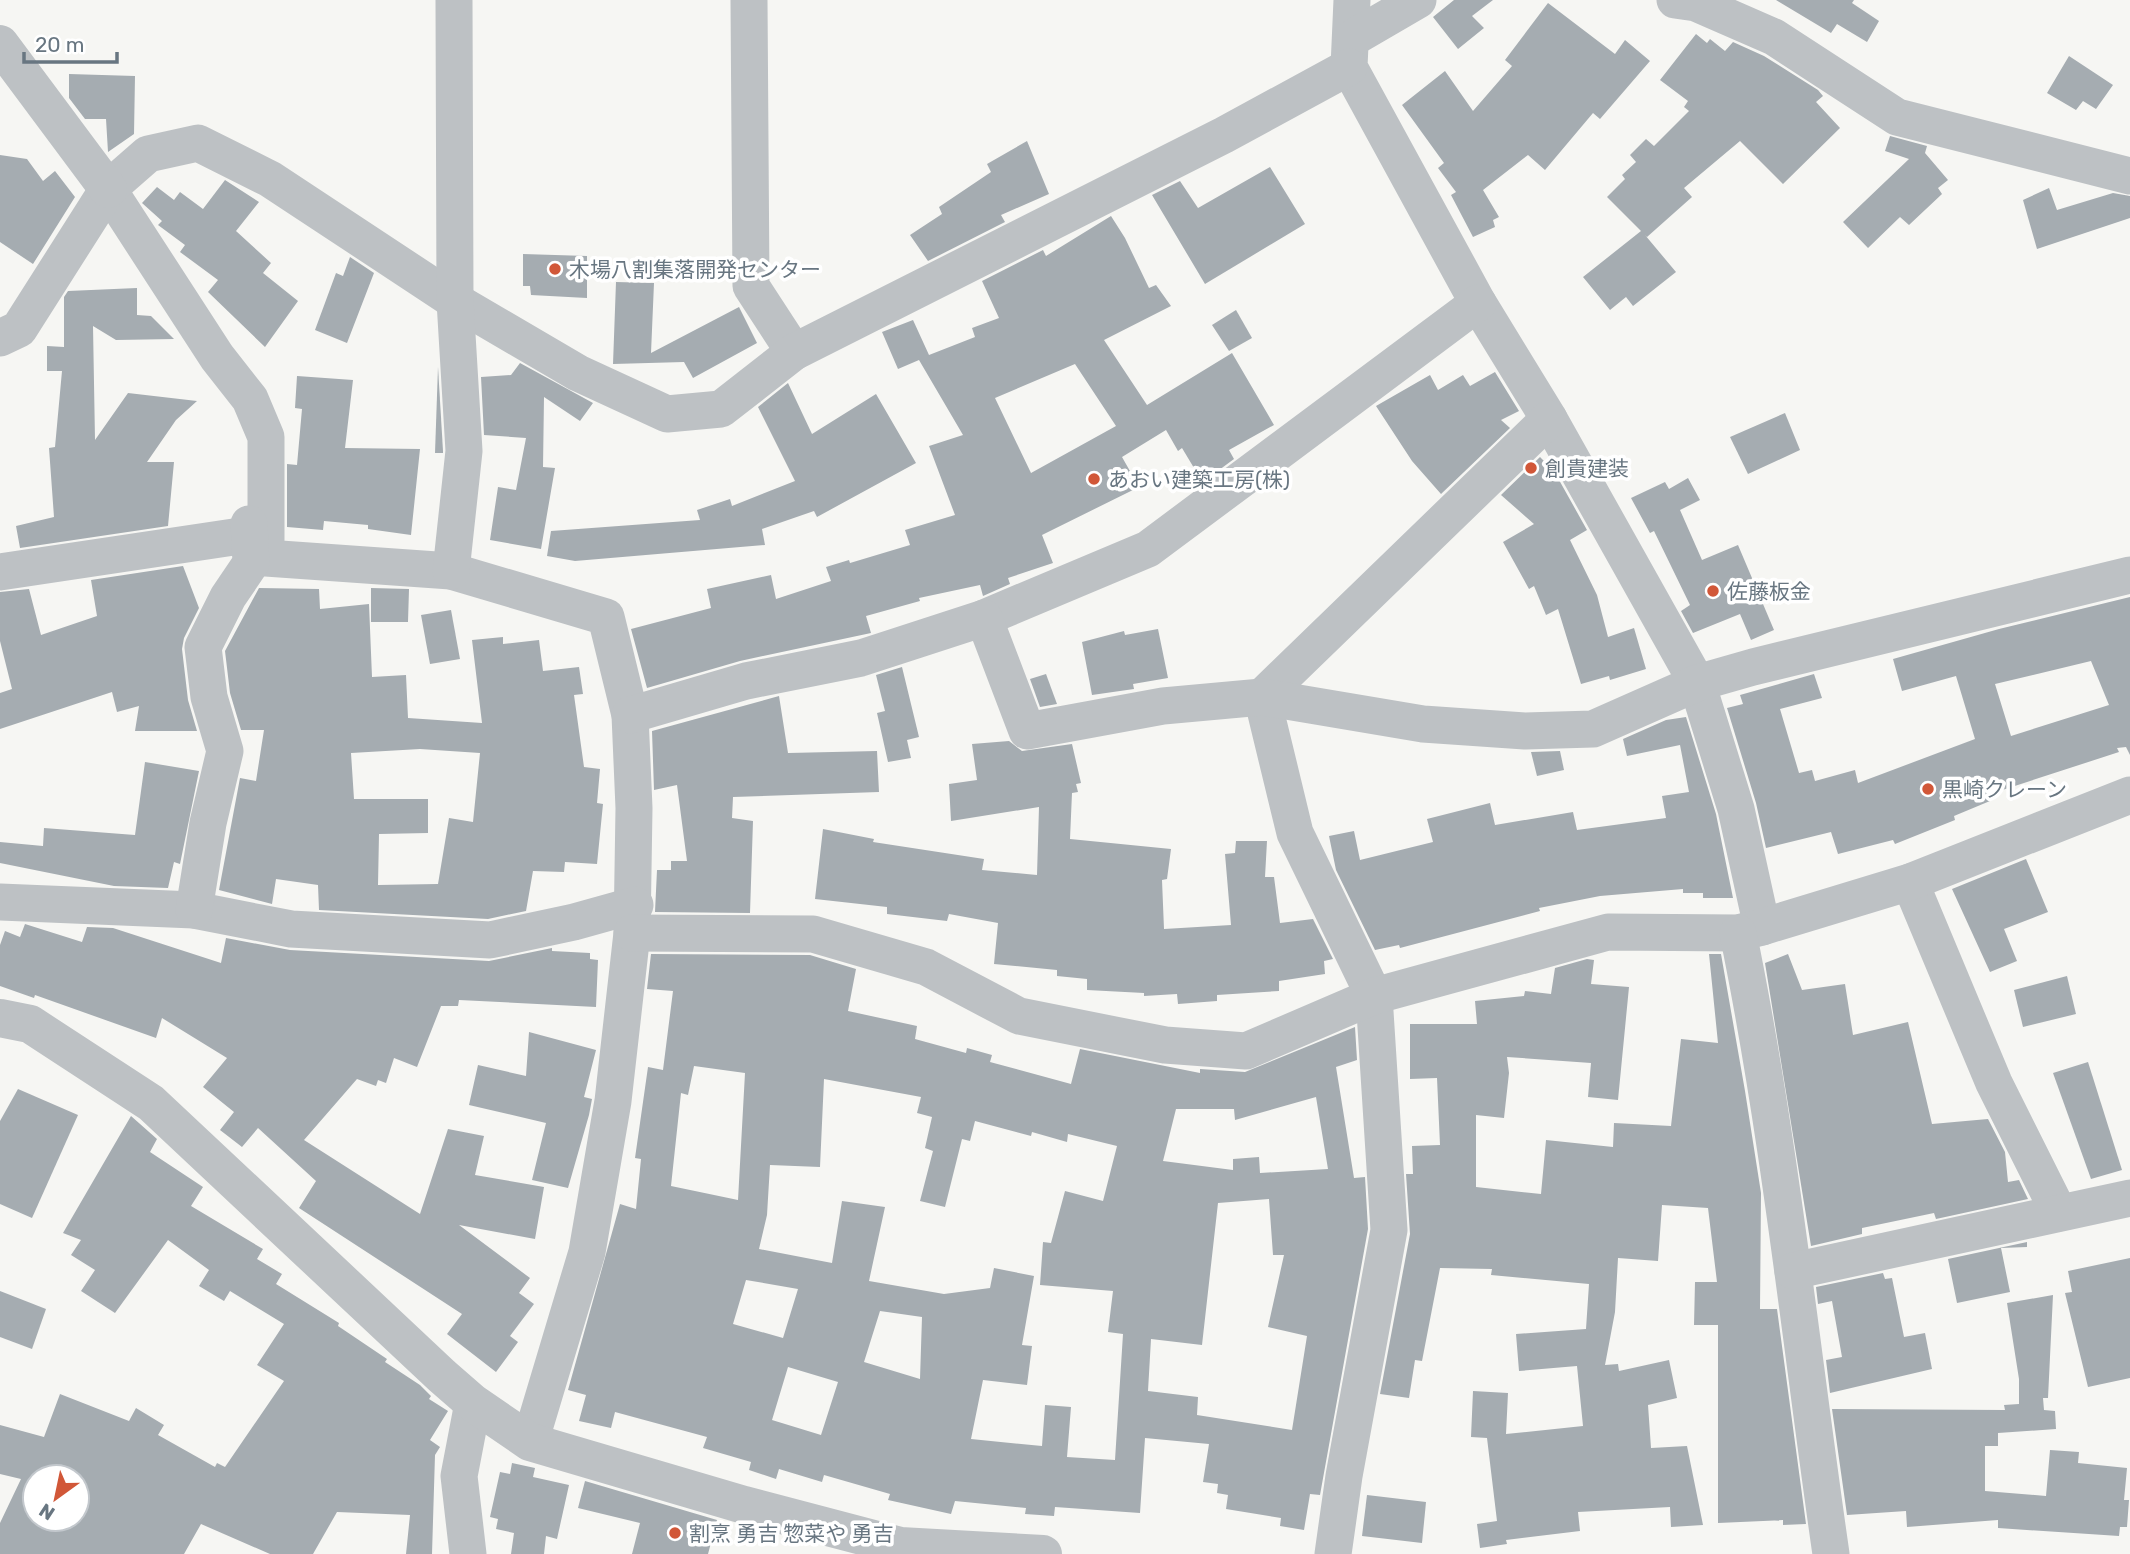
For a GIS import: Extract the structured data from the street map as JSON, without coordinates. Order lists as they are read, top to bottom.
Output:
{
  "places": [
    "木場八割集落開発センター",
    "創貴建装",
    "あおい建築工房(株)",
    "佐藤板金",
    "黒崎クレーン",
    "割烹 勇吉 惣菜や 勇吉"
  ],
  "scale_bar": "20 m",
  "north": "bottom left"
}
